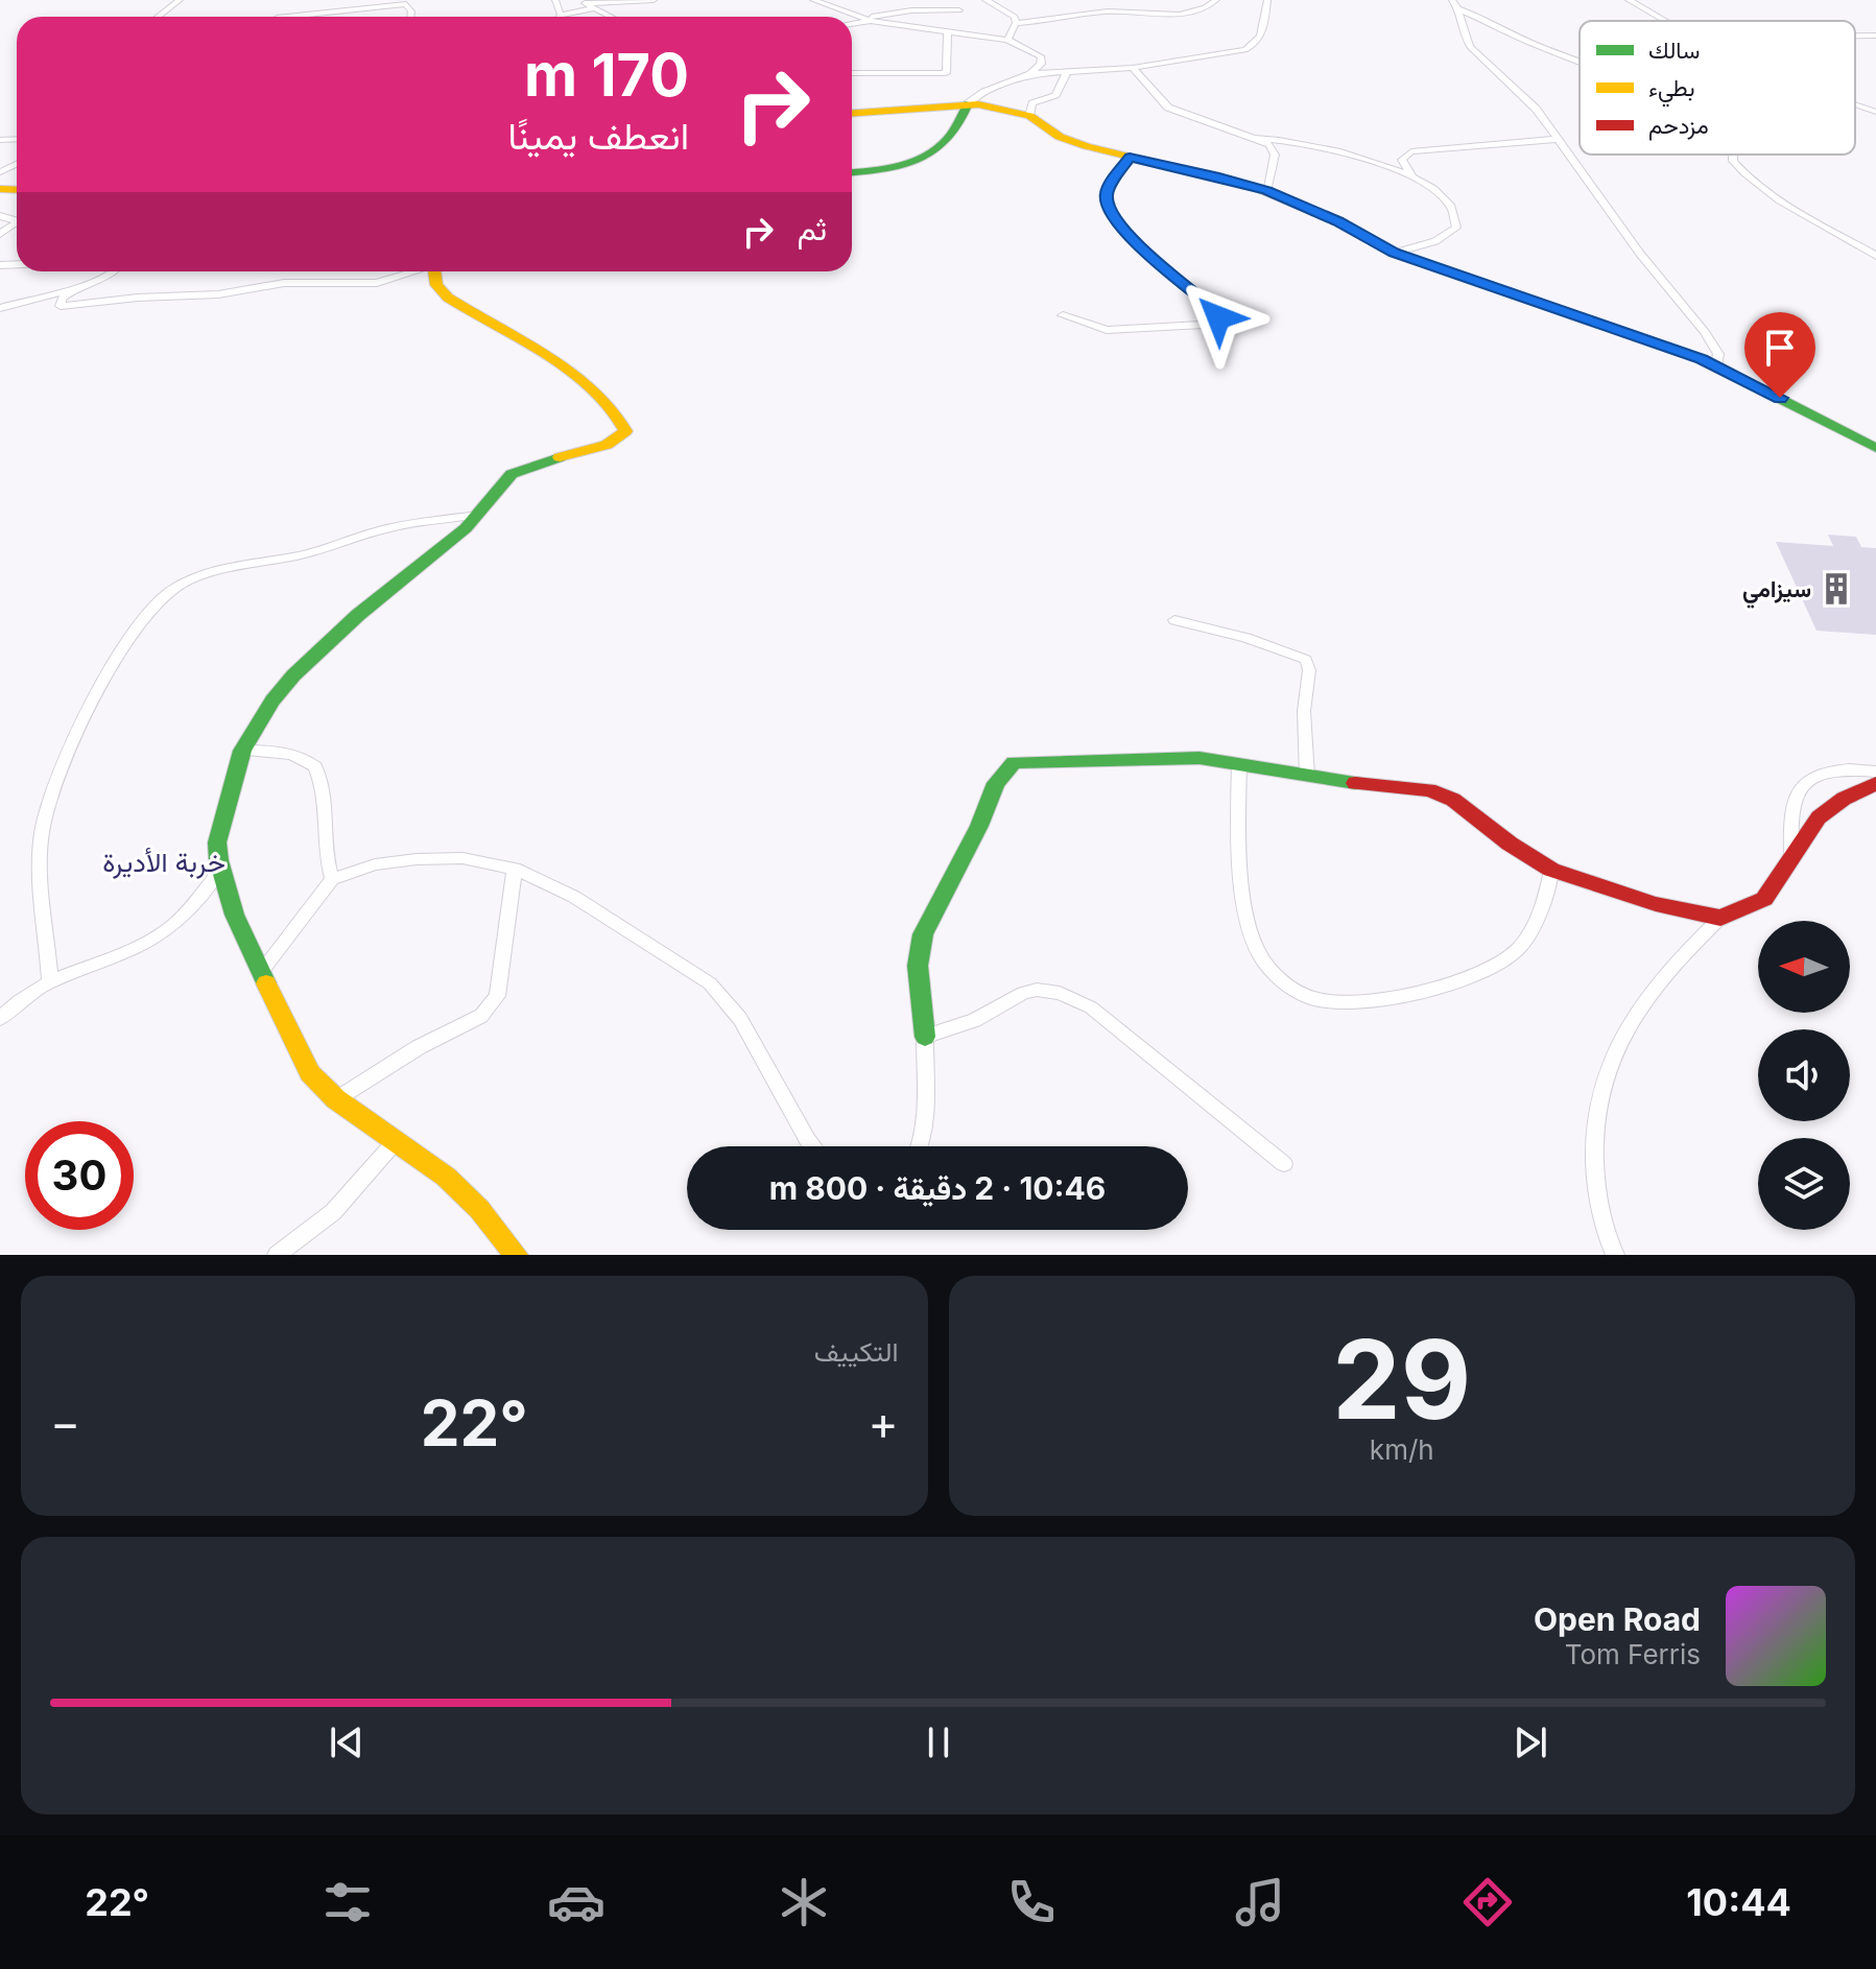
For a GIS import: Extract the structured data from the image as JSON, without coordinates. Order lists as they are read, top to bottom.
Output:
{
  "districts": ["خربة الأديرة"],
  "places": {
    "building": ["سيزامي"]
  },
  "legend": ["سالك", "بطيء", "مزدحم"],
  "north": "left",
  "page": {
    "turn": ["170 m", "انعطف يمينًا"],
    "then": "ثم",
    "limit": "30",
    "trip": "10:46 · 2 دقيقة · 800 m",
    "tile": [
      ["29", "km/h"],
      "التكييف"
    ],
    "heat": ["−", "22°", "+"],
    "song": ["Open Road", "Tom Ferris"],
    "tabs": ["10:44", "22°"]
  }
}
